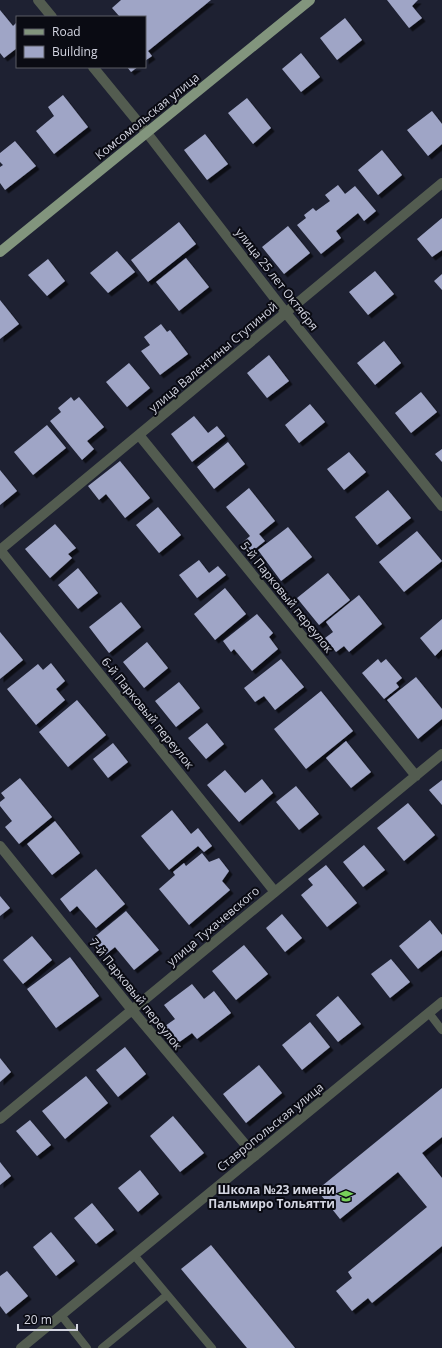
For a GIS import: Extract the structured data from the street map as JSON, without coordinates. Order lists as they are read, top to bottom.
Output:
{
  "streets": {
    "main road": ["Комсомольская улица"],
    "street": [
      "улица 25 лет Октября",
      "улица Валентины Ступиной",
      "5-й Парковый переулок",
      "6-й Парковый переулок",
      "улица Тухачевского",
      "7-й Парковый переулок",
      "Ставропольская улица"
    ]
  },
  "crossings": [
    ["Комсомольская улица", "улица 25 лет Октября"],
    ["улица 25 лет Октября", "улица Валентины Ступиной"],
    ["улица Валентины Ступиной", "5-й Парковый переулок"],
    ["улица Валентины Ступиной", "6-й Парковый переулок"],
    ["5-й Парковый переулок", "улица Тухачевского"],
    ["6-й Парковый переулок", "улица Тухачевского"],
    ["улица Тухачевского", "7-й Парковый переулок"],
    ["7-й Парковый переулок", "Ставропольская улица"]
  ],
  "places": {
    "school or university": ["Школа №23 имени Пальмиро Тольятти"]
  },
  "legend": ["Road", "Building"],
  "scale_bar": "20 m"
}
